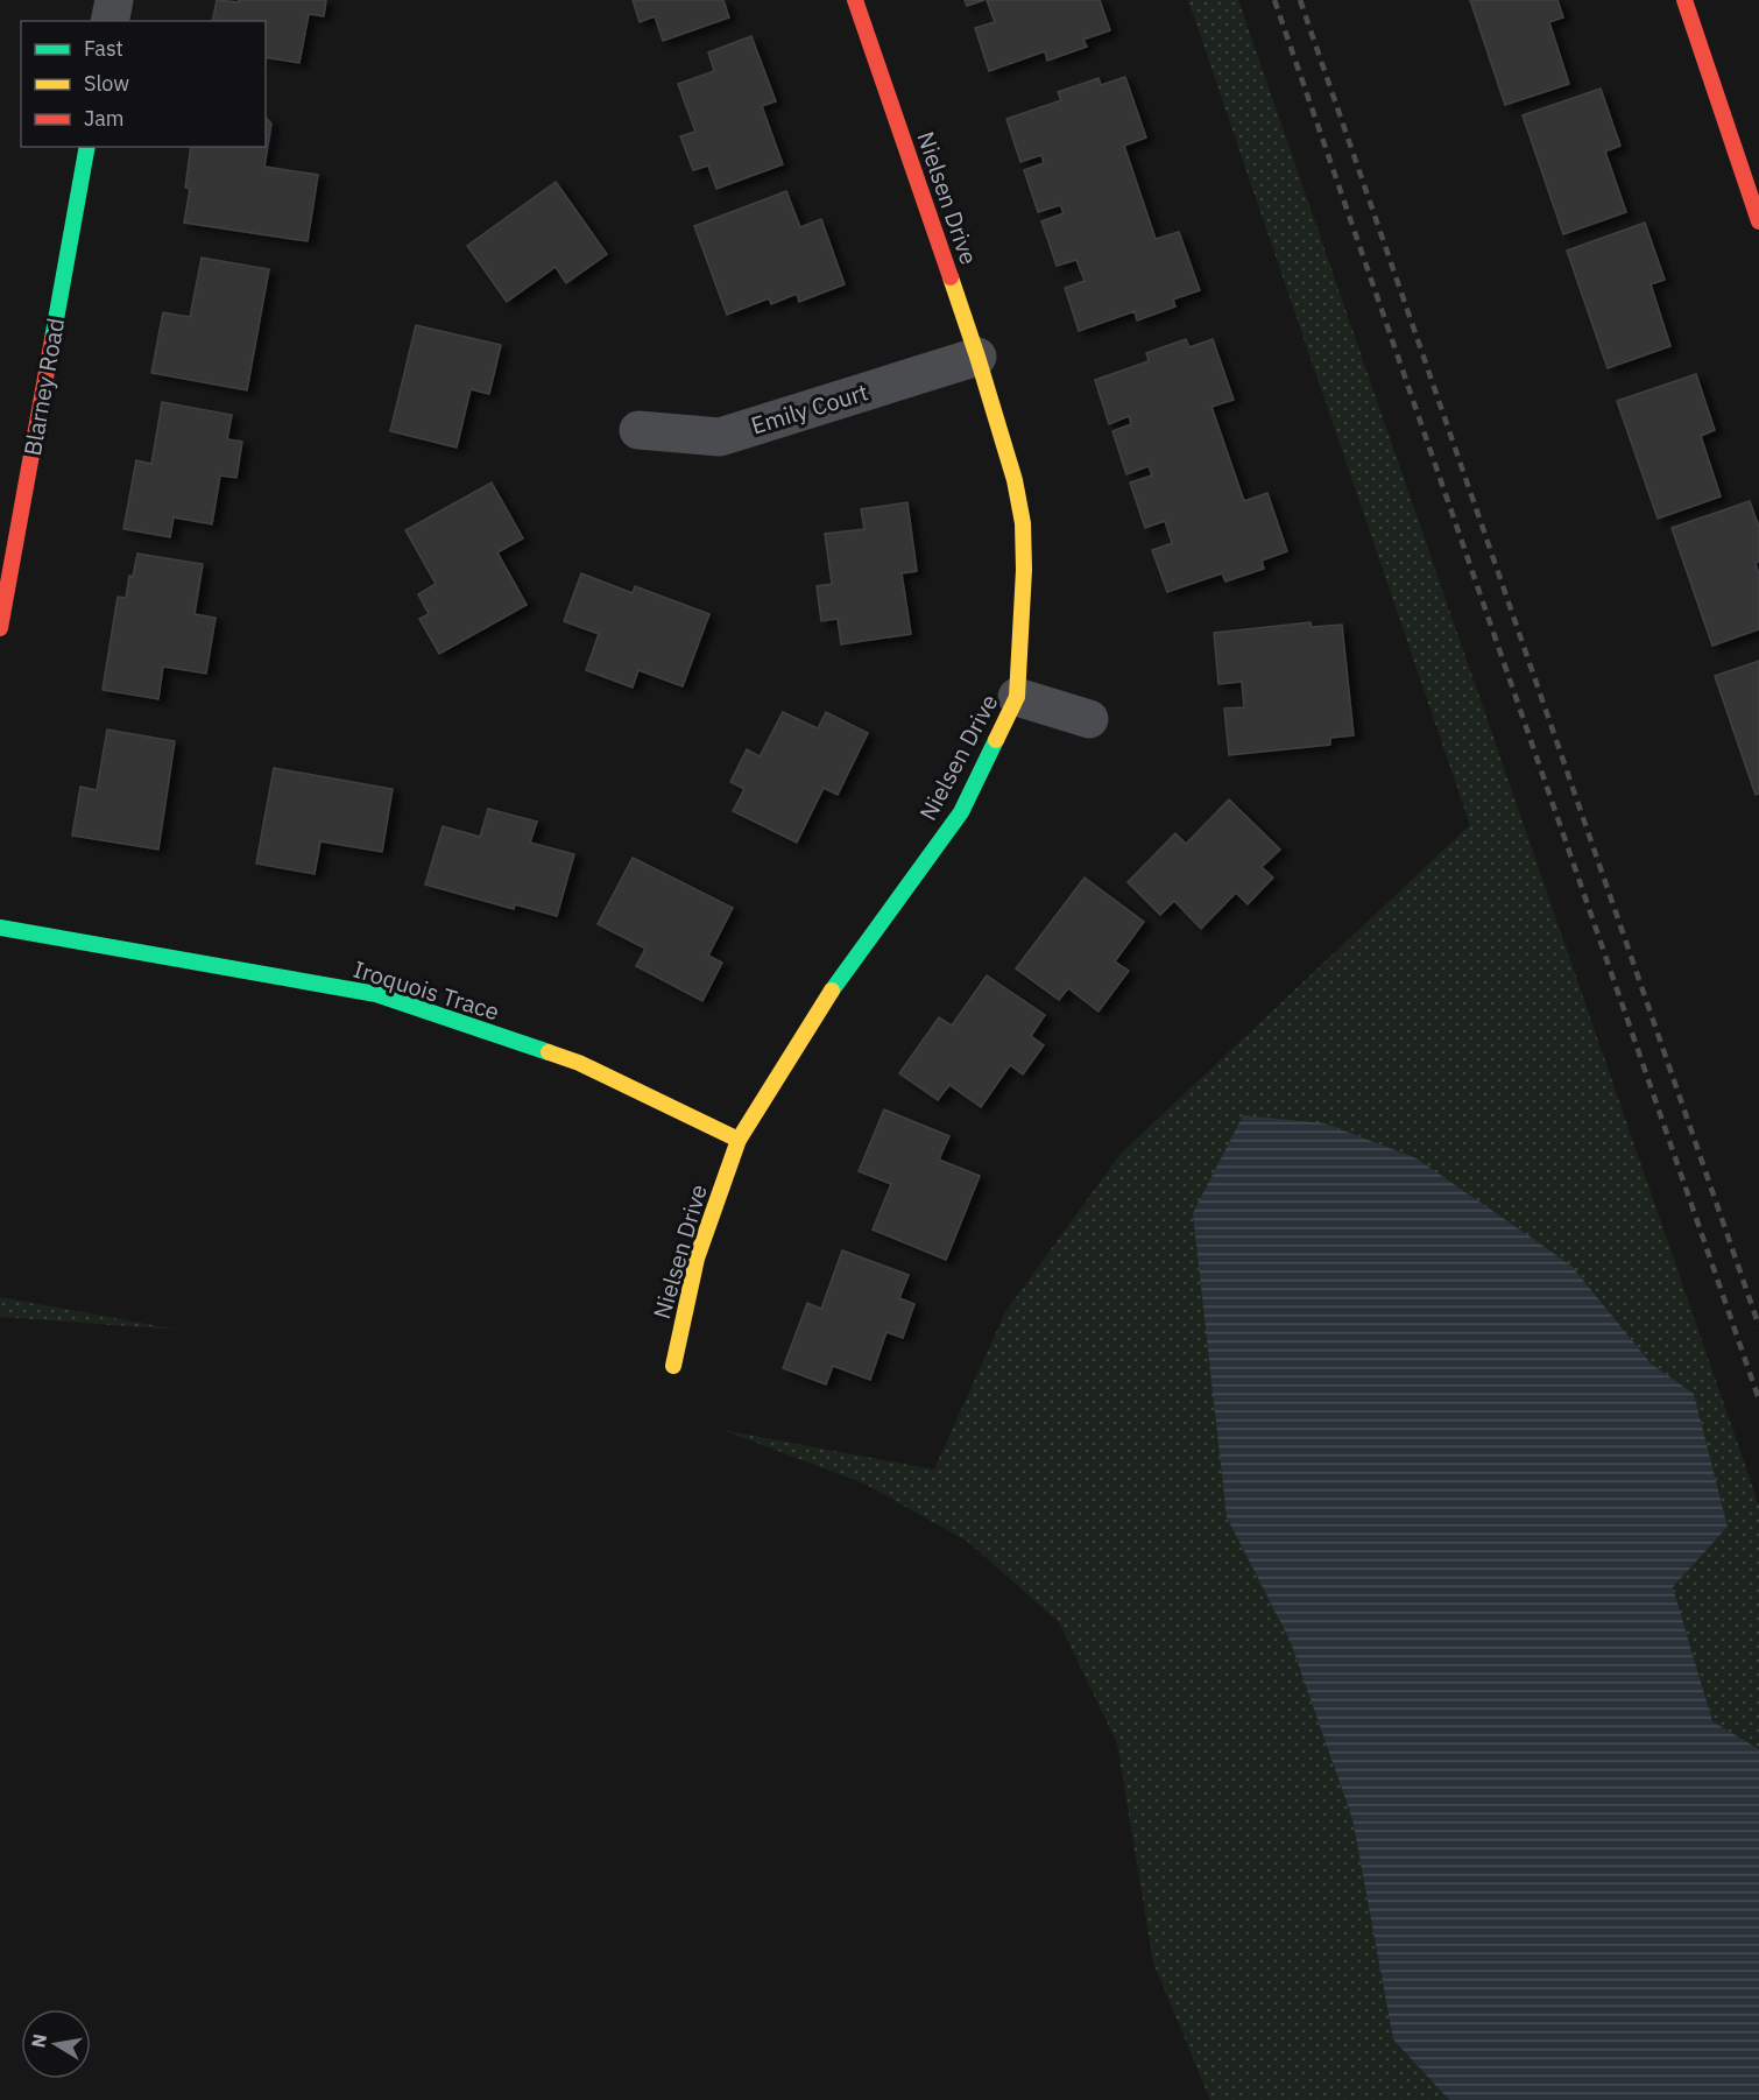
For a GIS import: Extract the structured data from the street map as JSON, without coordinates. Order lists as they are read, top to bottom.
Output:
{
  "streets": {
    "street": [
      "Nielsen Drive",
      "Blarney Road",
      "Emily Court",
      "Iroquois Trace"
    ]
  },
  "crossings": [
    ["Nielsen Drive", "Emily Court"],
    ["Nielsen Drive", "Iroquois Trace"]
  ],
  "legend": ["Fast", "Slow", "Jam"],
  "north": "left"
}
